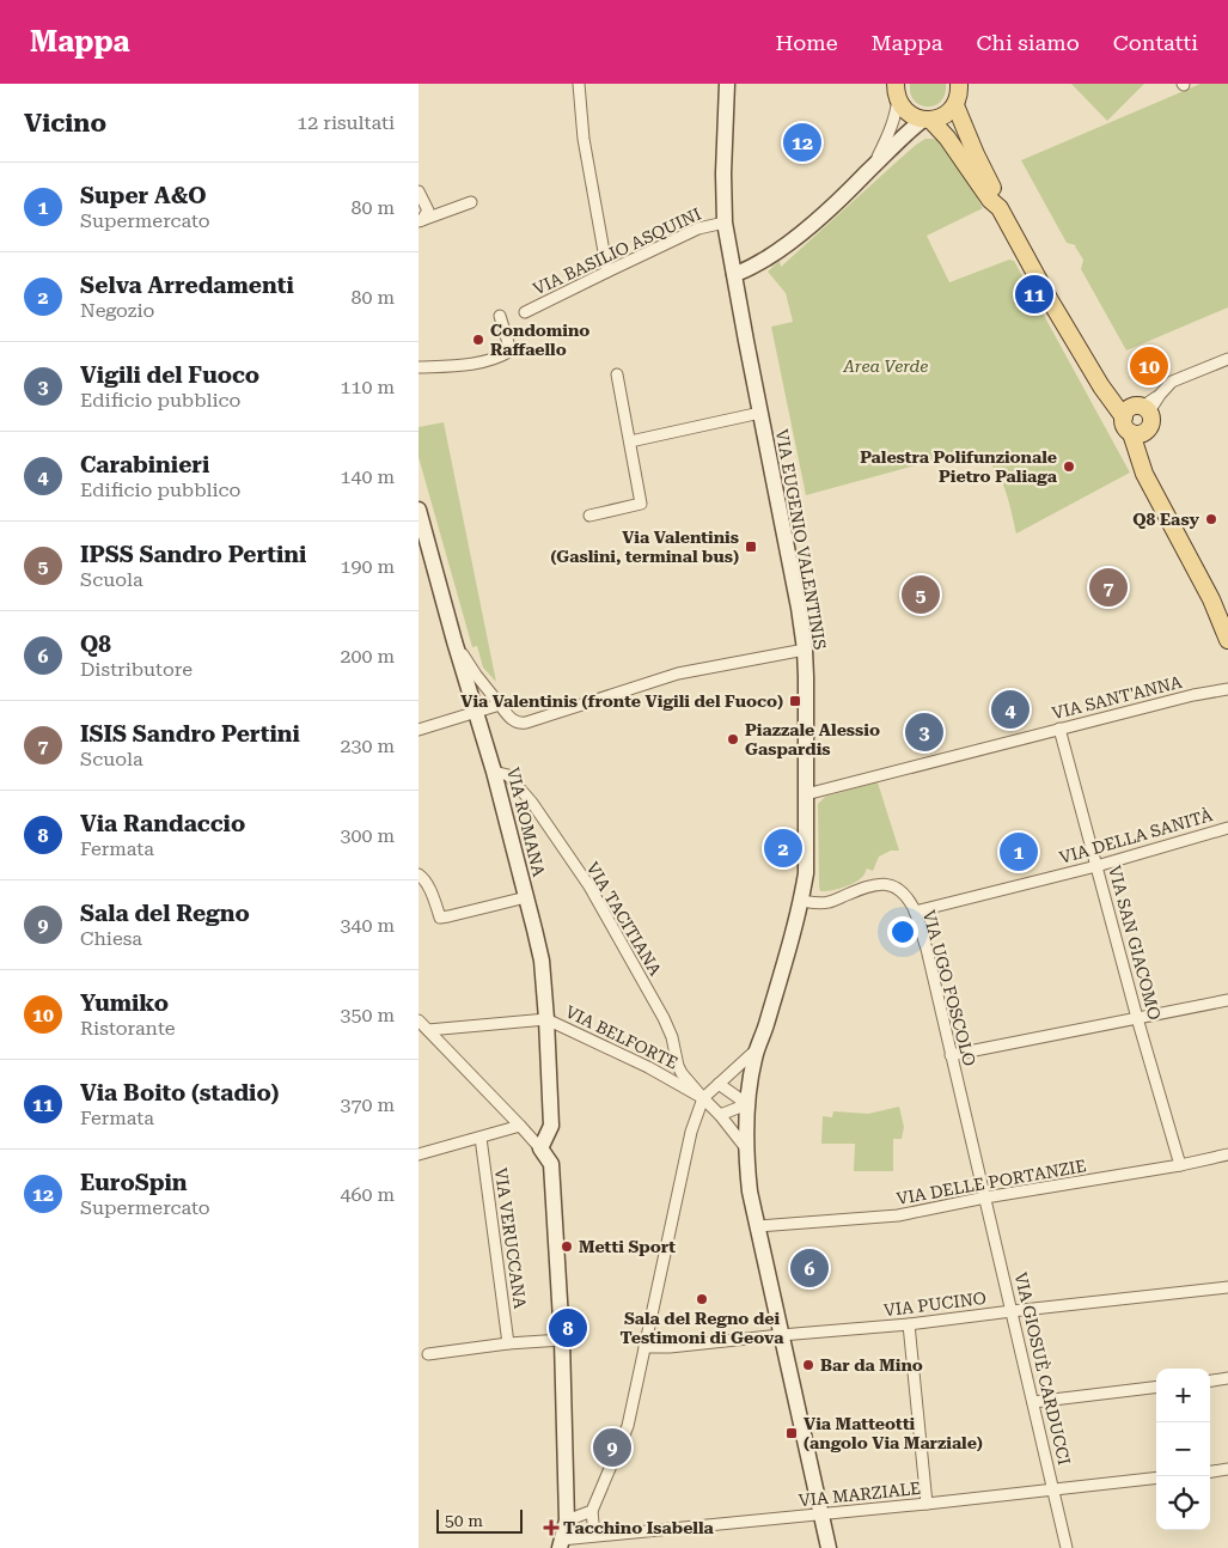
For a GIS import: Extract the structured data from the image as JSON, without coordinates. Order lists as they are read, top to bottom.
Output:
{
  "streets": {
    "main road": ["VIA EUGENIO VALENTINIS", "VIA ROMANA"],
    "street": [
      "VIA BASILIO ASQUINI",
      "VIA SANT'ANNA",
      "VIA DELLA SANITÀ",
      "VIA TACITIANA",
      "VIA SAN GIACOMO",
      "VIA UGO FOSCOLO",
      "VIA BELFORTE",
      "VIA DELLE PORTANZIE",
      "VIA VERUCCANA",
      "VIA PUCINO",
      "VIA GIOSUÈ CARDUCCI",
      "VIA MARZIALE"
    ]
  },
  "crossings": [
    ["VIA BASILIO ASQUINI", "VIA EUGENIO VALENTINIS"],
    ["VIA EUGENIO VALENTINIS", "VIA SANT'ANNA"],
    ["VIA EUGENIO VALENTINIS", "VIA UGO FOSCOLO"],
    ["VIA EUGENIO VALENTINIS", "VIA BELFORTE"],
    ["VIA EUGENIO VALENTINIS", "VIA DELLE PORTANZIE"],
    ["VIA EUGENIO VALENTINIS", "VIA PUCINO"],
    ["VIA EUGENIO VALENTINIS", "VIA MARZIALE"],
    ["VIA SANT'ANNA", "VIA SAN GIACOMO"],
    ["VIA ROMANA", "VIA TACITIANA"],
    ["VIA ROMANA", "VIA BELFORTE"],
    ["VIA DELLA SANITÀ", "VIA SAN GIACOMO"],
    ["VIA DELLA SANITÀ", "VIA UGO FOSCOLO"],
    ["VIA TACITIANA", "VIA BELFORTE"],
    ["VIA SAN GIACOMO", "VIA DELLE PORTANZIE"],
    ["VIA UGO FOSCOLO", "VIA DELLE PORTANZIE"],
    ["VIA UGO FOSCOLO", "VIA GIOSUÈ CARDUCCI"],
    ["VIA DELLE PORTANZIE", "VIA GIOSUÈ CARDUCCI"],
    ["VIA PUCINO", "VIA GIOSUÈ CARDUCCI"],
    ["VIA GIOSUÈ CARDUCCI", "VIA MARZIALE"]
  ],
  "parks": ["Area Verde"],
  "places": {
    "other": [
      "Condomino Raffaello",
      "Palestra Polifunzionale Pietro Paliaga",
      "Q8 Easy",
      "Piazzale Alessio Gaspardis",
      "Metti Sport",
      "Sala del Regno dei Testimoni di Geova",
      "Bar da Mino"
    ],
    "transit": ["Via Valentinis (Gaslini, terminal bus)", "Via Valentinis (fronte Vigili del Fuoco)", "Via Matteotti (angolo Via Marziale)"],
    "health": ["Tacchino Isabella"]
  },
  "scale_bar": "50 m",
  "page": {
    "header": "Mappa",
    "nav": [
      "Home",
      "Mappa",
      "Chi siamo",
      "Contatti"
    ],
    "heading": ["Vicino", "12 risultati"],
    "pins": [
      "12",
      "11",
      "10",
      "7",
      "5",
      "4",
      "3",
      "2",
      "1",
      "6",
      "8",
      "9"
    ],
    "list": [
      {
        "mark": "1",
        "name": "Super A&O",
        "note": "Supermercato",
        "value": "80 m"
      },
      {
        "mark": "2",
        "name": "Selva Arredamenti",
        "note": "Negozio",
        "value": "80 m"
      },
      {
        "mark": "3",
        "name": "Vigili del Fuoco",
        "note": "Edificio pubblico",
        "value": "110 m"
      },
      {
        "mark": "4",
        "name": "Carabinieri",
        "note": "Edificio pubblico",
        "value": "140 m"
      },
      {
        "mark": "5",
        "name": "IPSS Sandro Pertini",
        "note": "Scuola",
        "value": "190 m"
      },
      {
        "mark": "6",
        "name": "Q8",
        "note": "Distributore",
        "value": "200 m"
      },
      {
        "mark": "7",
        "name": "ISIS Sandro Pertini",
        "note": "Scuola",
        "value": "230 m"
      },
      {
        "mark": "8",
        "name": "Via Randaccio",
        "note": "Fermata",
        "value": "300 m"
      },
      {
        "mark": "9",
        "name": "Sala del Regno",
        "note": "Chiesa",
        "value": "340 m"
      },
      {
        "mark": "10",
        "name": "Yumiko",
        "note": "Ristorante",
        "value": "350 m"
      },
      {
        "mark": "11",
        "name": "Via Boito (stadio)",
        "note": "Fermata",
        "value": "370 m"
      },
      {
        "mark": "12",
        "name": "EuroSpin",
        "note": "Supermercato",
        "value": "460 m"
      }
    ],
    "map_buttons": ["+", "−"],
    "scale": "50 m"
  }
}
